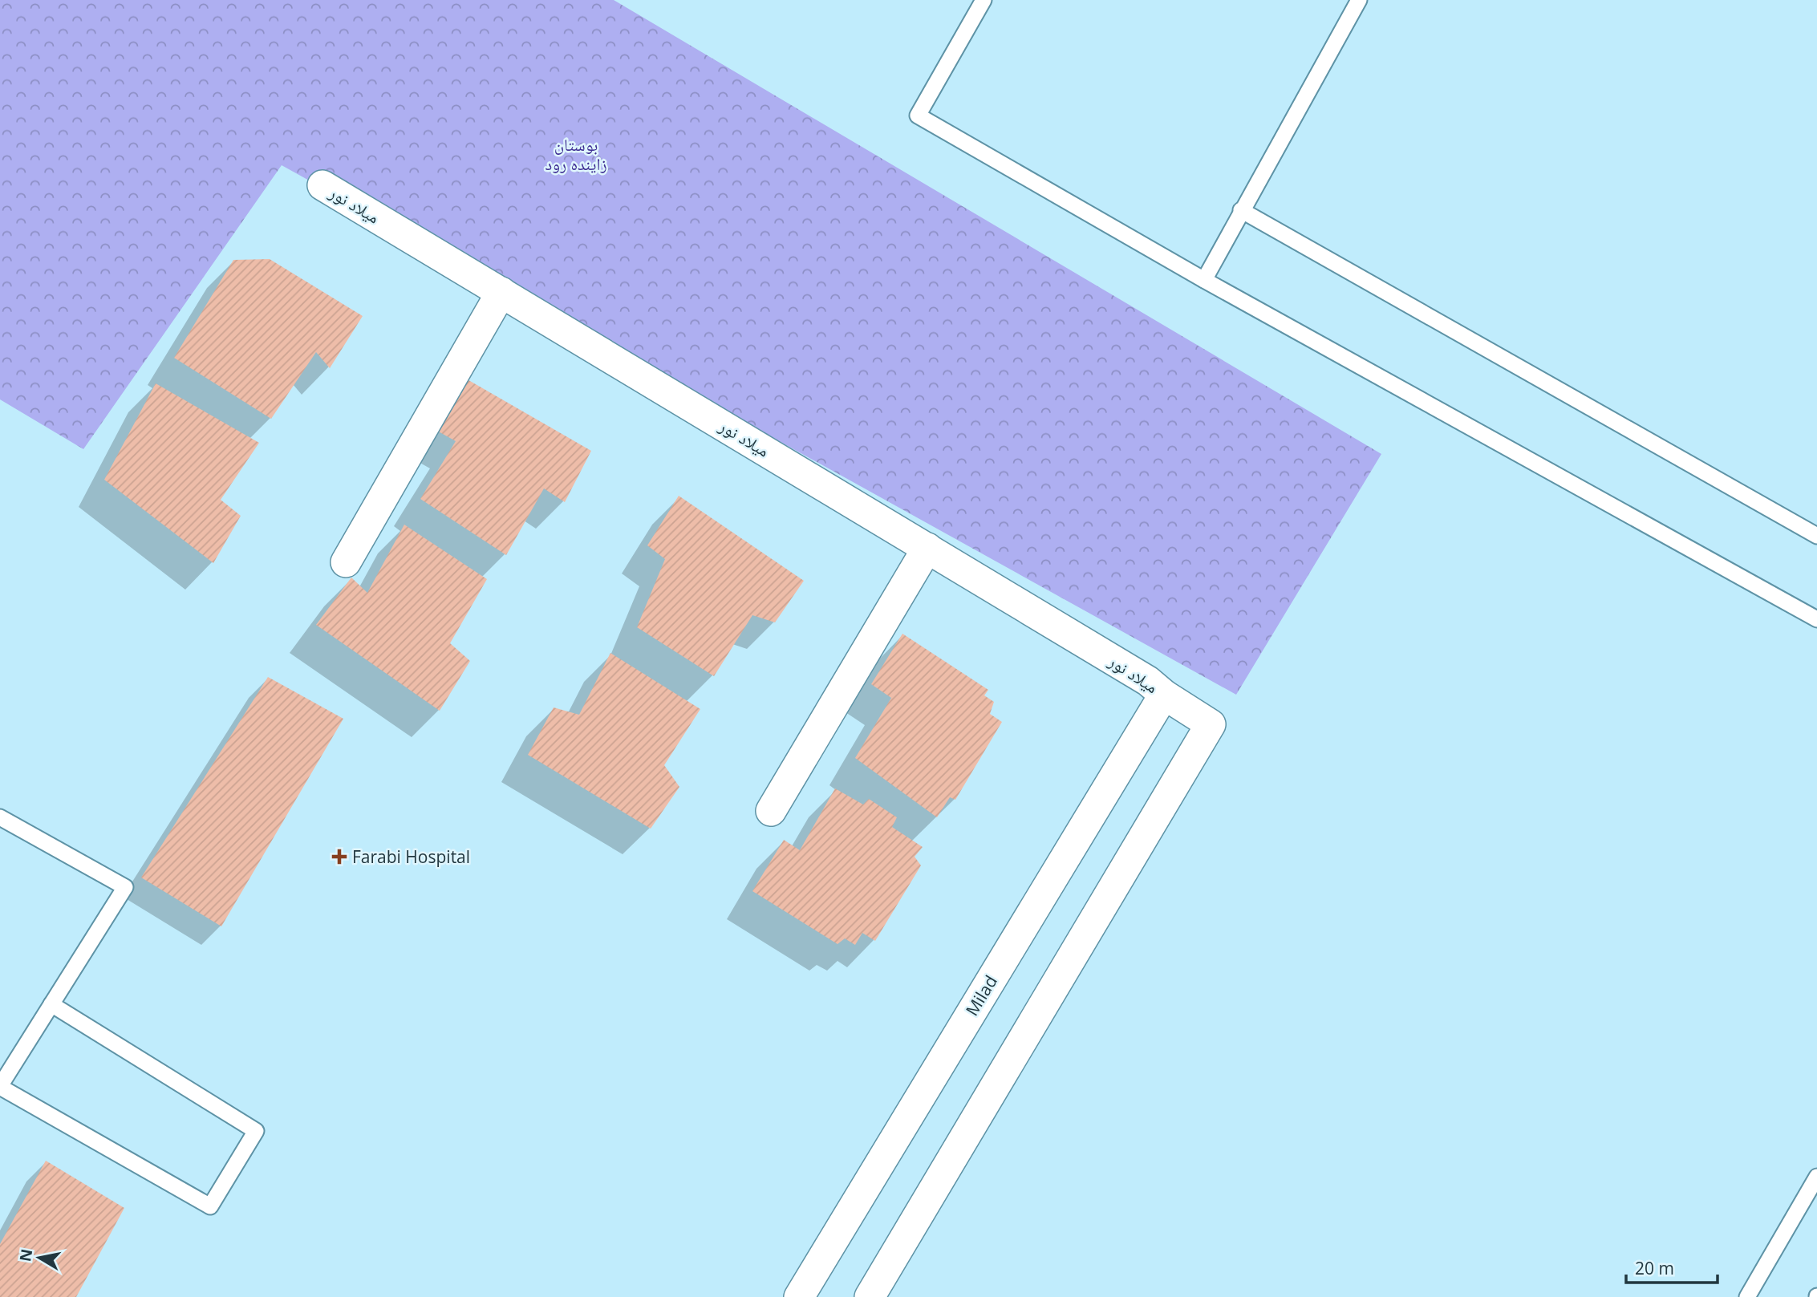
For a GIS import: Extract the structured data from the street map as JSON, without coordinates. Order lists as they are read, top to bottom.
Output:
{
  "streets": {
    "street": ["میلاد نور", "Milad"]
  },
  "crossings": [
    ["میلاد نور", "Milad"]
  ],
  "parks": ["بوستان زاینده رود"],
  "places": {
    "health": ["Farabi Hospital"]
  },
  "scale_bar": "20 m",
  "north": "left"
}
